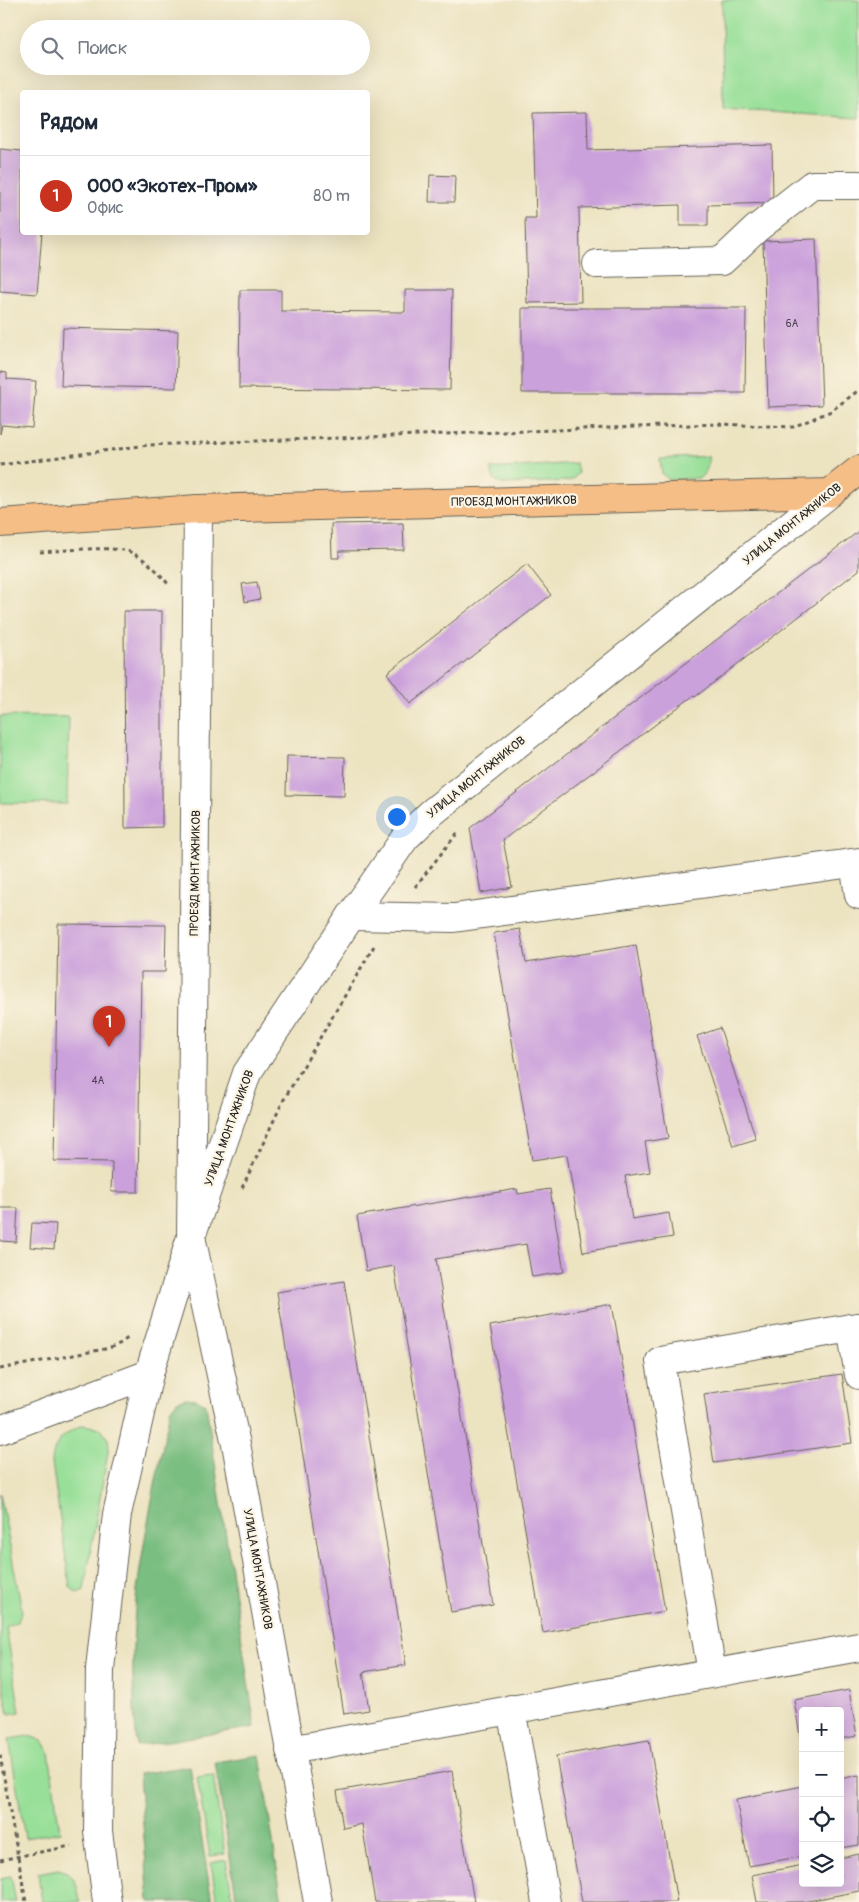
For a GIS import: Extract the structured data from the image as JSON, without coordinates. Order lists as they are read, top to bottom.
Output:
{
  "streets": {
    "main road": ["ПРОЕЗД МОНТАЖНИКОВ", "УЛИЦА МОНТАЖНИКОВ"]
  },
  "crossings": [
    ["ПРОЕЗД МОНТАЖНИКОВ", "УЛИЦА МОНТАЖНИКОВ"]
  ],
  "house_numbers": ["6А", "4А"],
  "page": {
    "search": "Поиск",
    "heading": "Рядом",
    "list": [
      {
        "mark": "1",
        "name": "ООО «Экотех-Пром»",
        "note": "Офис",
        "value": "80 m"
      }
    ],
    "pins": "1",
    "map_buttons": ["+", "−"]
  }
}
